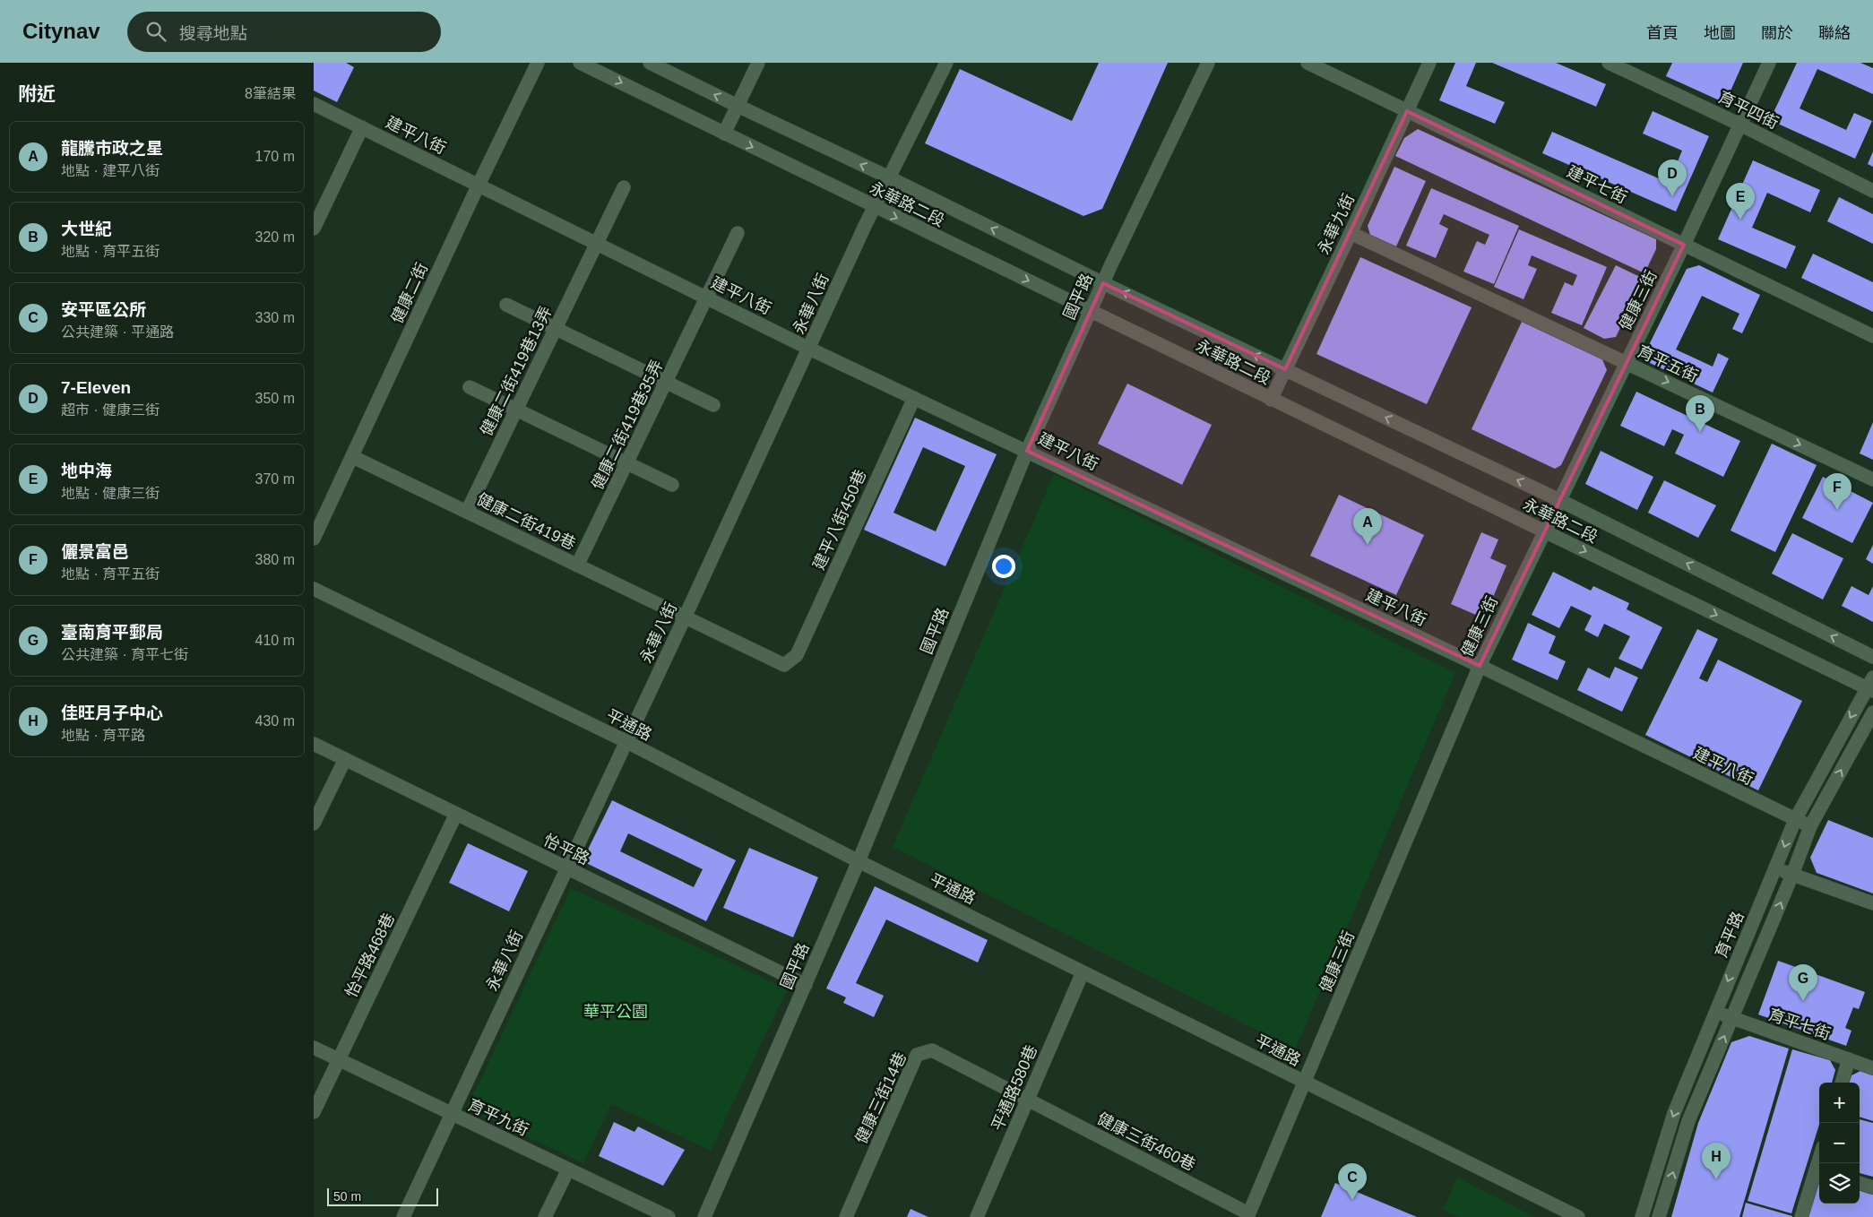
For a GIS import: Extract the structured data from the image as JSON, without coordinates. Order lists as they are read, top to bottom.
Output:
{
  "streets": {
    "street": [
      "育平四街",
      "建平八街",
      "建平七街",
      "永華路二段",
      "永華九街",
      "健康二街",
      "國平路",
      "健康三街",
      "永華八街",
      "育平五街",
      "健康二街419巷13弄",
      "健康二街419巷35弄",
      "建平八街450巷",
      "健康二街419巷",
      "平通路",
      "怡平路",
      "育平路",
      "怡平路468巷",
      "育平七街",
      "平通路580巷",
      "健康三街14巷",
      "育平九街",
      "健康三街460巷"
    ]
  },
  "crossings": [
    ["育平四街", "健康三街"],
    ["建平八街", "健康二街"],
    ["建平八街", "國平路"],
    ["建平八街", "健康三街"],
    ["建平八街", "永華八街"],
    ["建平八街", "健康二街419巷13弄"],
    ["建平八街", "健康二街419巷35弄"],
    ["建平八街", "建平八街450巷"],
    ["建平八街", "育平路"],
    ["建平七街", "永華九街"],
    ["建平七街", "健康三街"],
    ["永華路二段", "永華九街"],
    ["永華路二段", "國平路"],
    ["永華路二段", "健康三街"],
    ["永華路二段", "永華八街"],
    ["永華路二段", "育平路"],
    ["永華九街", "育平五街"],
    ["健康二街", "健康二街419巷"],
    ["國平路", "平通路"],
    ["國平路", "怡平路"],
    ["健康三街", "育平五街"],
    ["健康三街", "平通路"],
    ["健康三街", "健康三街460巷"],
    ["永華八街", "健康二街419巷"],
    ["永華八街", "平通路"],
    ["永華八街", "怡平路"],
    ["永華八街", "育平九街"],
    ["健康二街419巷13弄", "健康二街419巷"],
    ["健康二街419巷35弄", "健康二街419巷"],
    ["建平八街450巷", "健康二街419巷"],
    ["平通路", "平通路580巷"],
    ["怡平路", "怡平路468巷"],
    ["育平路", "育平七街"],
    ["怡平路468巷", "育平九街"],
    ["平通路580巷", "健康三街14巷"],
    ["平通路580巷", "健康三街460巷"],
    ["健康三街14巷", "健康三街460巷"]
  ],
  "one_way": ["育平五街"],
  "parks": ["華平公園"],
  "scale_bar": "50 m",
  "page": {
    "header": "Citynav",
    "search": "搜尋地點",
    "nav": [
      "首頁",
      "地圖",
      "關於",
      "聯絡"
    ],
    "heading": ["附近", "8筆結果"],
    "list": [
      {
        "mark": "A",
        "name": "龍騰市政之星",
        "note": "地點 · 建平八街",
        "value": "170 m"
      },
      {
        "mark": "B",
        "name": "大世紀",
        "note": "地點 · 育平五街",
        "value": "320 m"
      },
      {
        "mark": "C",
        "name": "安平區公所",
        "note": "公共建築 · 平通路",
        "value": "330 m"
      },
      {
        "mark": "D",
        "name": "7-Eleven",
        "note": "超市 · 健康三街",
        "value": "350 m"
      },
      {
        "mark": "E",
        "name": "地中海",
        "note": "地點 · 健康三街",
        "value": "370 m"
      },
      {
        "mark": "F",
        "name": "儷景富邑",
        "note": "地點 · 育平五街",
        "value": "380 m"
      },
      {
        "mark": "G",
        "name": "臺南育平郵局",
        "note": "公共建築 · 育平七街",
        "value": "410 m"
      },
      {
        "mark": "H",
        "name": "佳旺月子中心",
        "note": "地點 · 育平路",
        "value": "430 m"
      }
    ],
    "pins": [
      "D",
      "E",
      "B",
      "F",
      "A",
      "G",
      "H",
      "C"
    ],
    "map_buttons": ["+", "−"],
    "scale": "50 m"
  }
}
